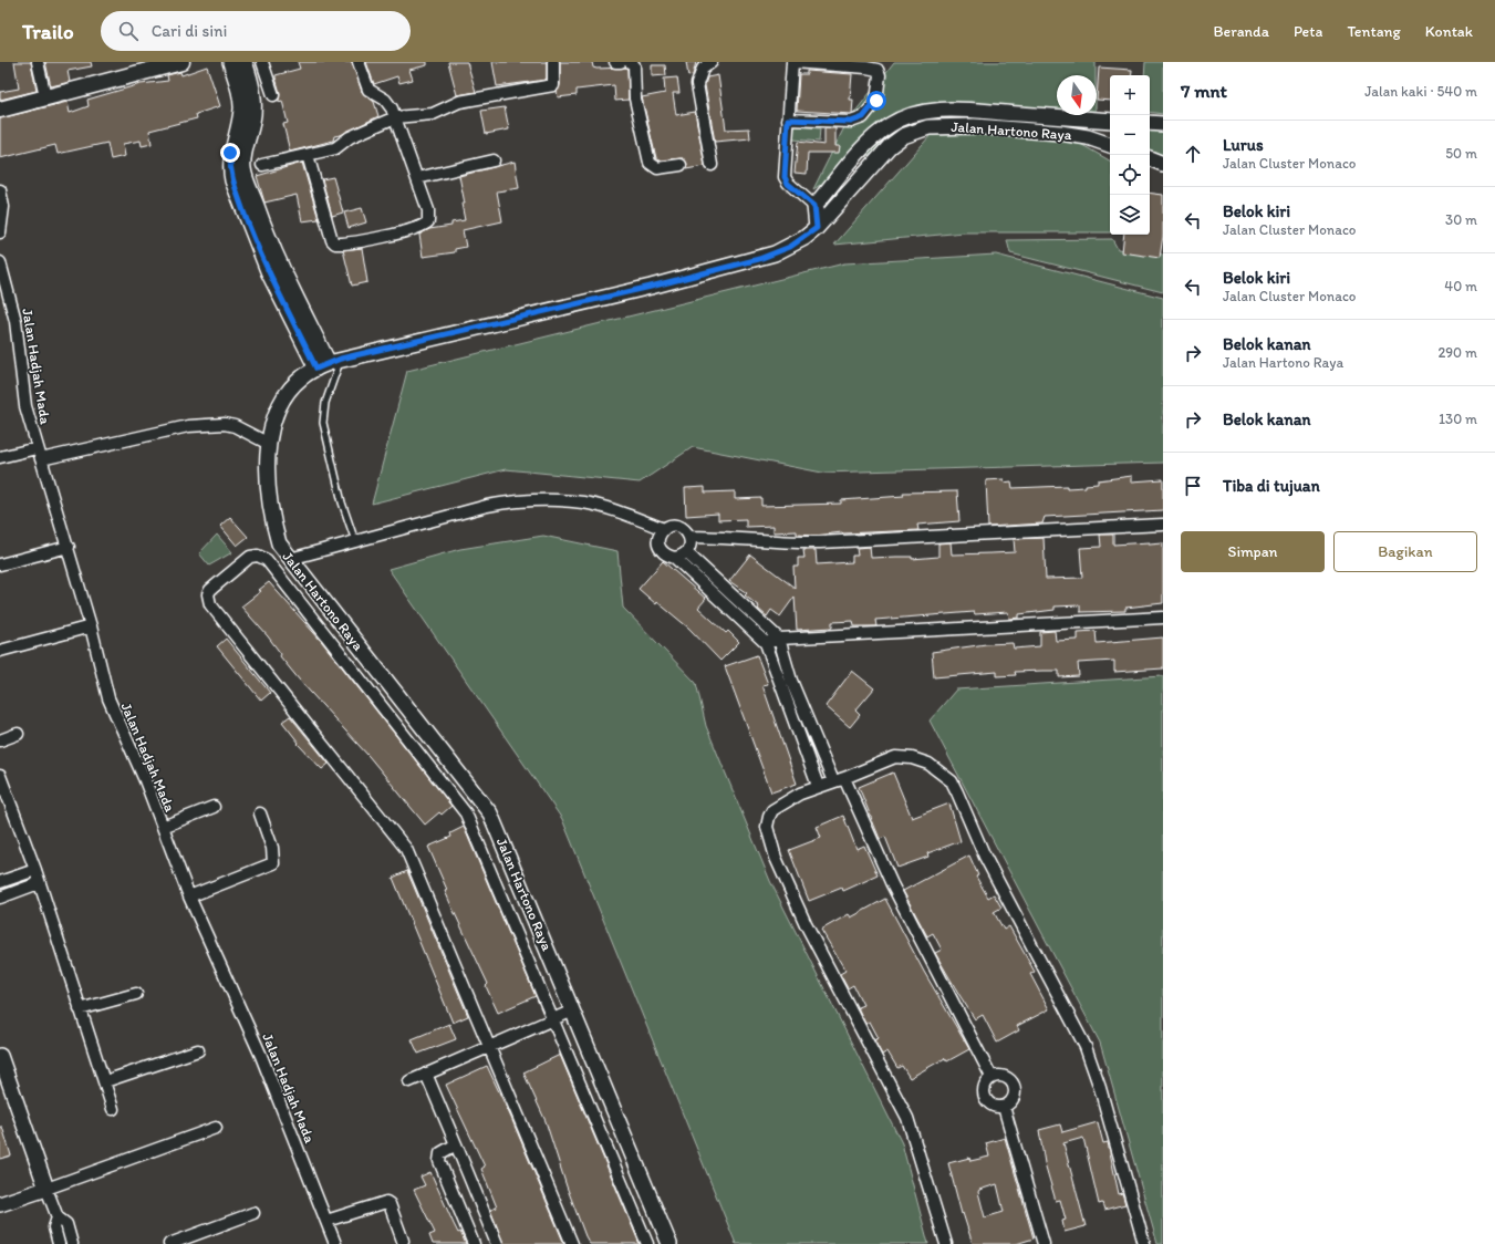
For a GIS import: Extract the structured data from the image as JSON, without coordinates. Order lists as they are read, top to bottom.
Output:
{
  "streets": {
    "street": ["Jalan Hartono Raya", "Jalan Hadjah Mada"]
  },
  "north": "bottom",
  "page": {
    "header": "Trailo",
    "search": "Cari di sini",
    "nav": [
      "Beranda",
      "Peta",
      "Tentang",
      "Kontak"
    ],
    "heading": ["7 mnt", "Jalan kaki · 540 m"],
    "map_buttons": ["+", "−"],
    "list": [
      ["Lurus", "Jalan Cluster Monaco", "50 m"],
      ["Belok kiri", "Jalan Cluster Monaco", "30 m"],
      ["Belok kiri", "Jalan Cluster Monaco", "40 m"],
      ["Belok kanan", "Jalan Hartono Raya", "290 m"],
      ["Belok kanan", "130 m"],
      "Tiba di tujuan"
    ],
    "buttons": ["Simpan", "Bagikan"]
  }
}
